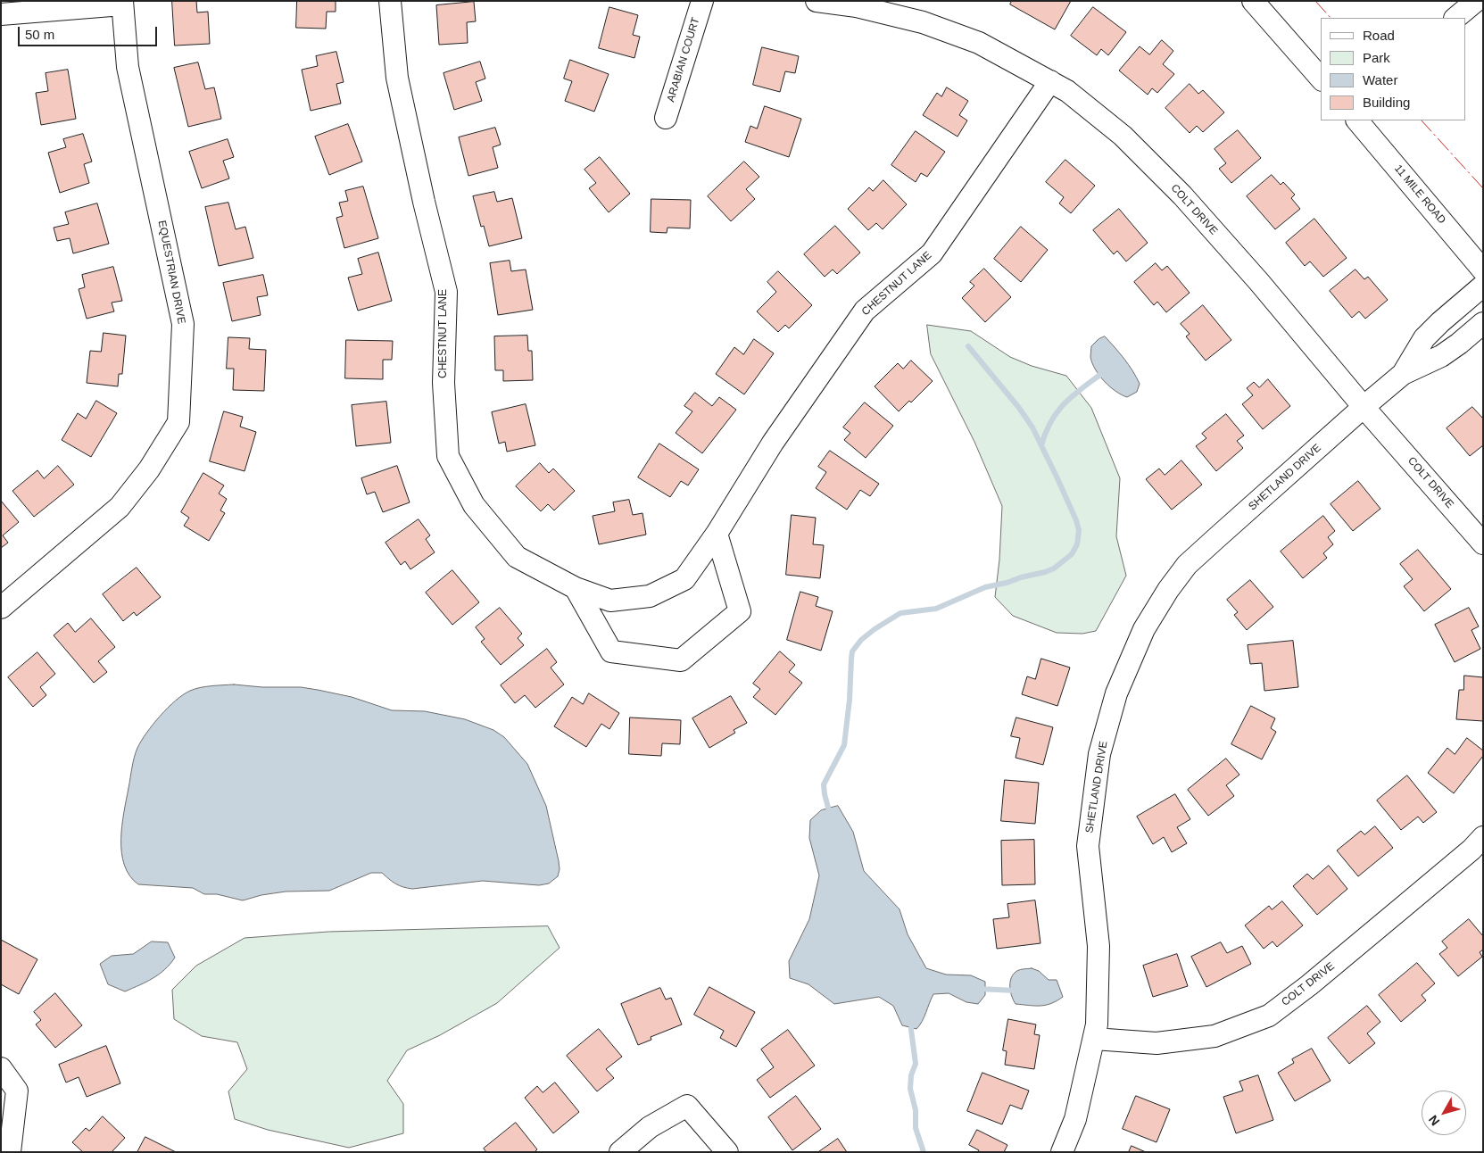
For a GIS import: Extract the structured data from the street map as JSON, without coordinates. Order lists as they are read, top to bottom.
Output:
{
  "streets": {
    "street": [
      "ARABIAN COURT",
      "11 MILE ROAD",
      "COLT DRIVE",
      "EQUESTRIAN DRIVE",
      "CHESTNUT LANE",
      "SHETLAND DRIVE"
    ]
  },
  "crossings": [
    ["COLT DRIVE", "CHESTNUT LANE"],
    ["COLT DRIVE", "SHETLAND DRIVE"]
  ],
  "legend": [
    "Road",
    "Park",
    "Water",
    "Building"
  ],
  "scale_bar": "50 m",
  "north": "bottom left"
}
